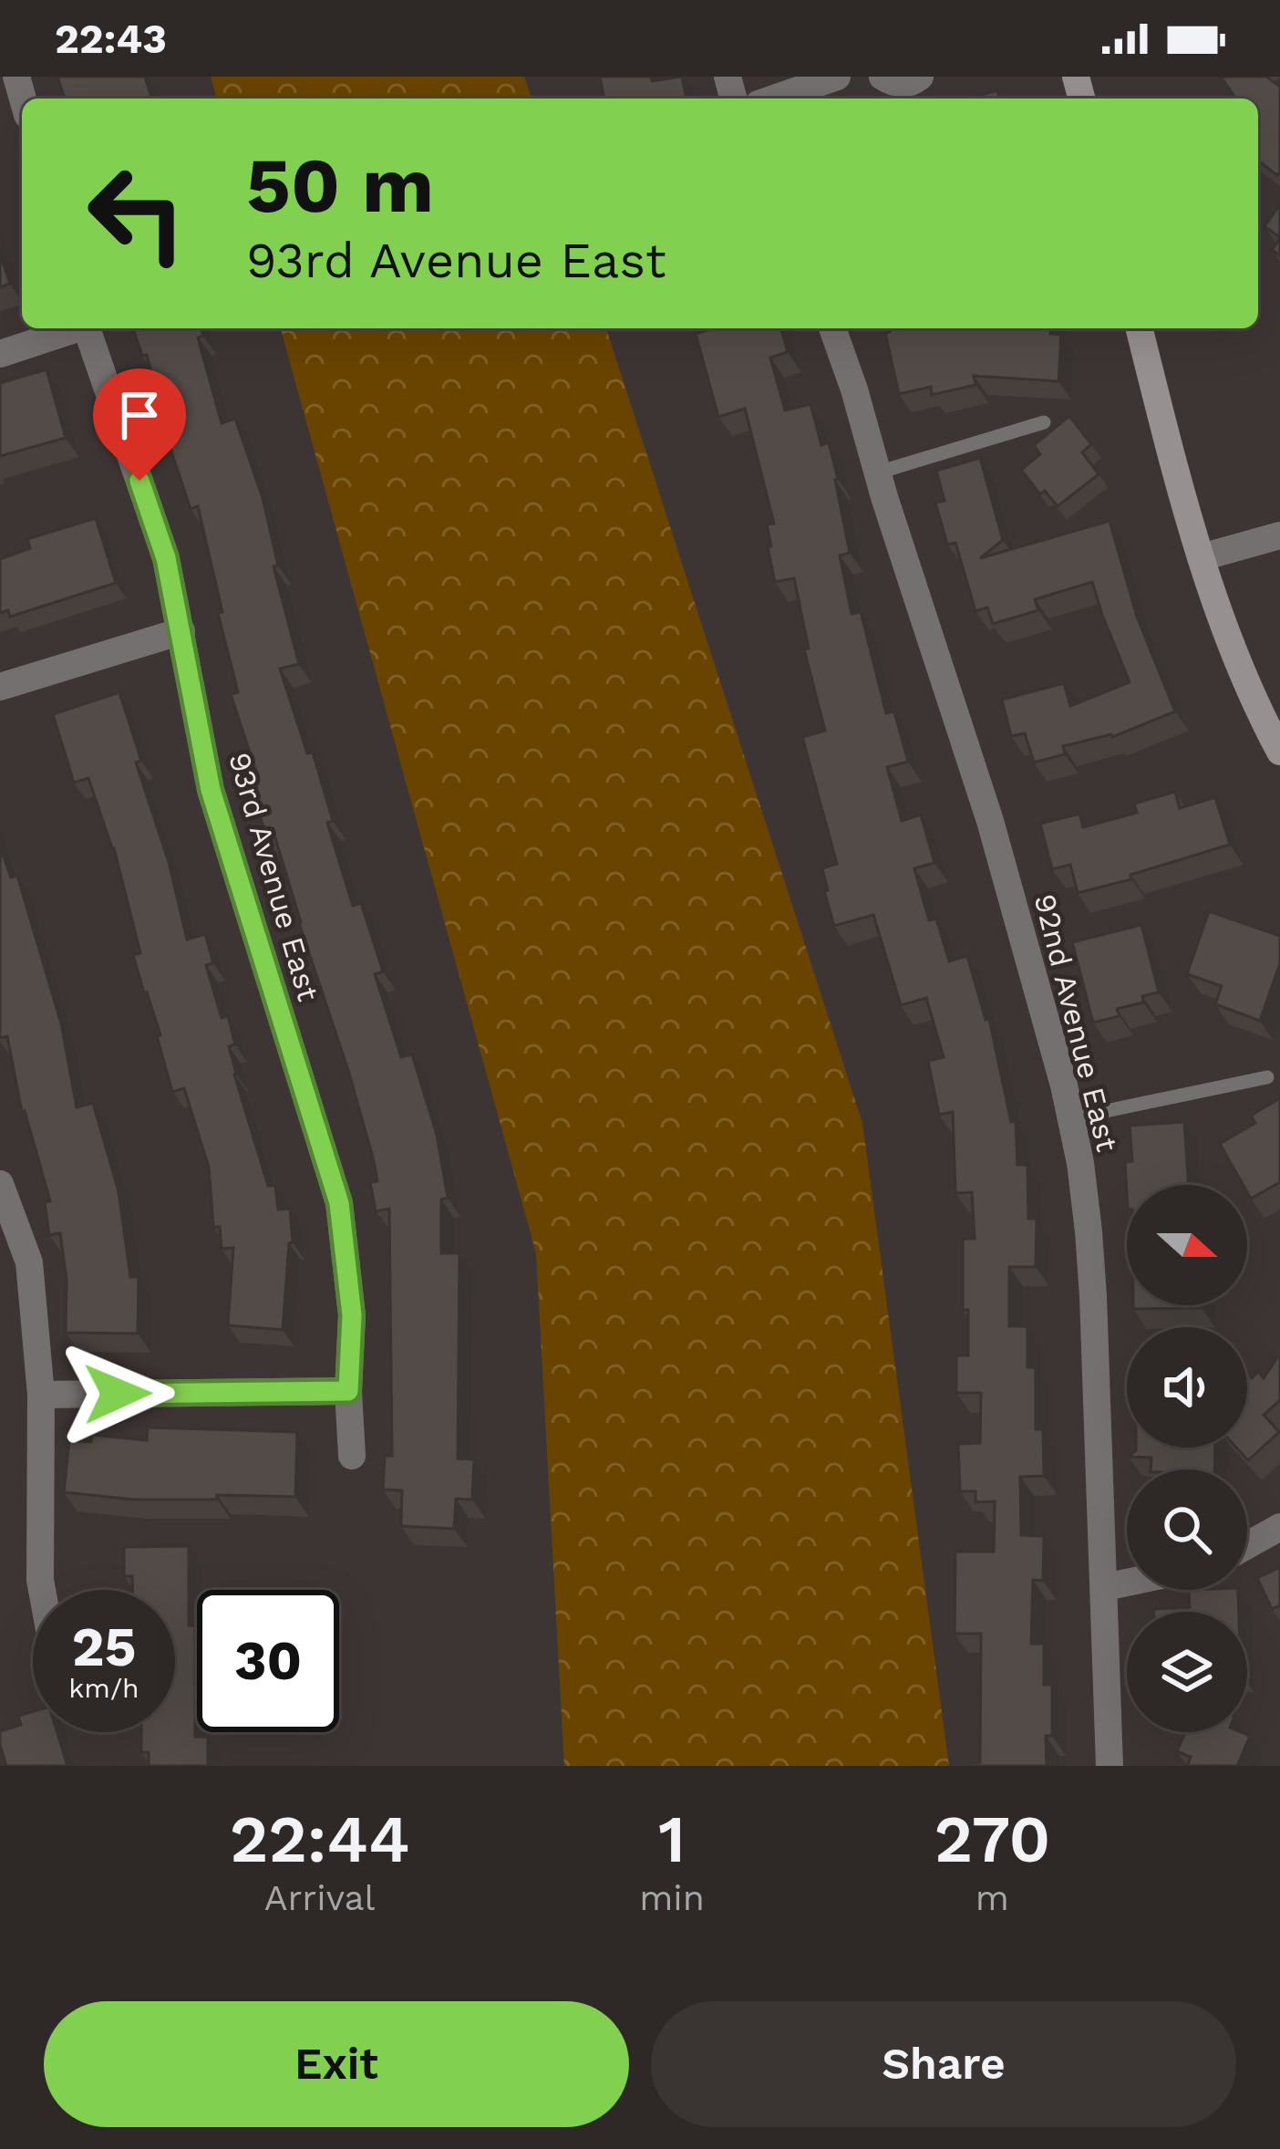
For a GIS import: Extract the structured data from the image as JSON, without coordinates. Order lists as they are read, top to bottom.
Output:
{
  "streets": {
    "street": ["93rd Avenue East", "92nd Avenue East"]
  },
  "north": "right",
  "page": {
    "status": "22:43",
    "turn": ["50 m", "93rd Avenue East"],
    "speed": "25 km/h",
    "limit": "30",
    "eta": [
      "22:44",
      "Arrival",
      "1",
      "min",
      "270",
      "m"
    ],
    "buttons": ["Exit", "Share"]
  }
}
